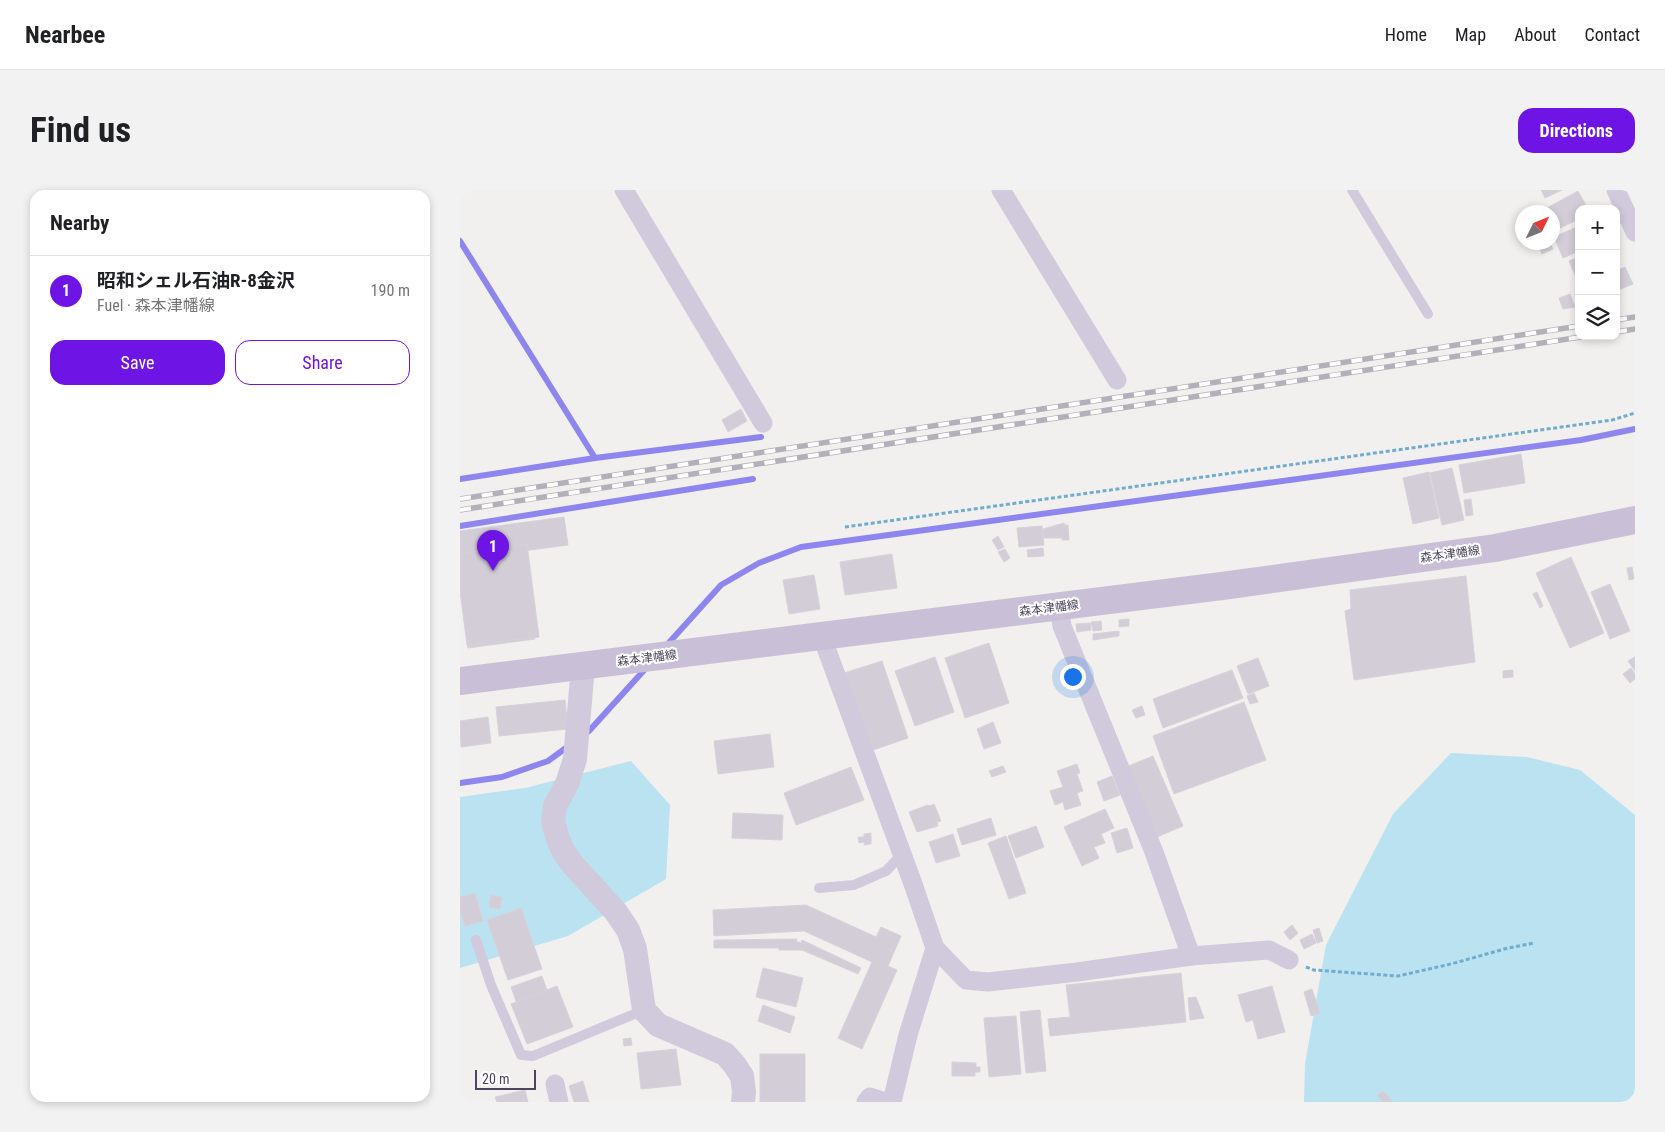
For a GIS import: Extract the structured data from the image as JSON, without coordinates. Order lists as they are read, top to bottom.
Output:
{
  "streets": {
    "main road": ["森本津幡線"]
  },
  "scale_bar": "20 m",
  "north": "top right",
  "page": {
    "header": "Nearbee",
    "nav": [
      "Home",
      "Map",
      "About",
      "Contact"
    ],
    "buttons": [
      "Directions",
      ["Save", "Share"]
    ],
    "title": "Find us",
    "heading": "Nearby",
    "map_buttons": ["+", "−"],
    "list": [
      {
        "mark": "1",
        "name": "昭和シェル石油R-8金沢",
        "note": "Fuel · 森本津幡線",
        "value": "190 m"
      }
    ],
    "pins": "1",
    "scale": "20 m"
  }
}
